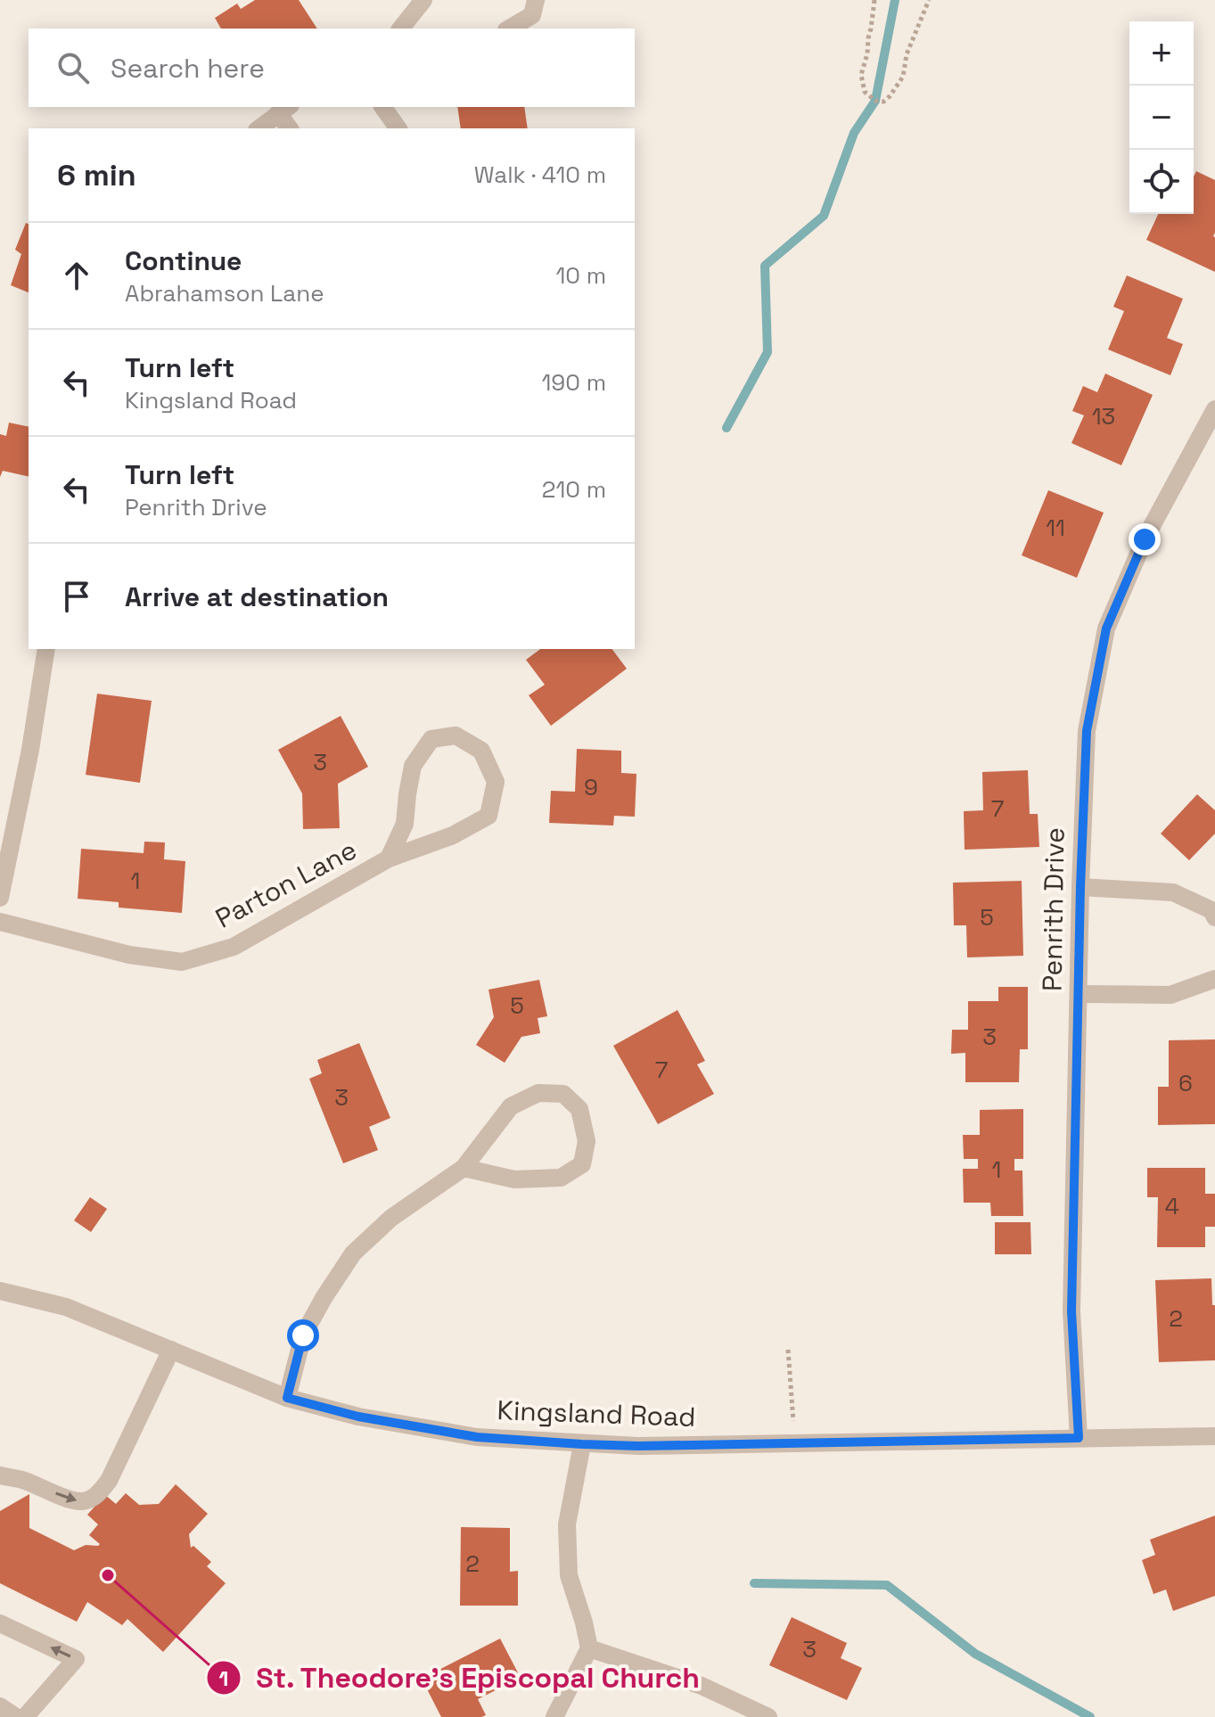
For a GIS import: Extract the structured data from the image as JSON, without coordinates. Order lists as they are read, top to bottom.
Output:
{
  "streets": {
    "street": ["Parton Lane", "Penrith Drive", "Kingsland Road"]
  },
  "crossings": [
    ["Penrith Drive", "Kingsland Road"]
  ],
  "places": ["St. Theodore's Episcopal Church"],
  "house_numbers": [
    "13",
    "11",
    "3",
    "9",
    "7",
    "1",
    "5",
    "5",
    "3",
    "7",
    "6",
    "3",
    "1",
    "4",
    "2",
    "2",
    "3"
  ],
  "page": {
    "map_buttons": ["+", "−"],
    "search": "Search here",
    "heading": ["6 min", "Walk · 410 m"],
    "list": [
      ["Continue", "Abrahamson Lane", "10 m"],
      ["Turn left", "Kingsland Road", "190 m"],
      ["Turn left", "Penrith Drive", "210 m"],
      "Arrive at destination"
    ]
  }
}
